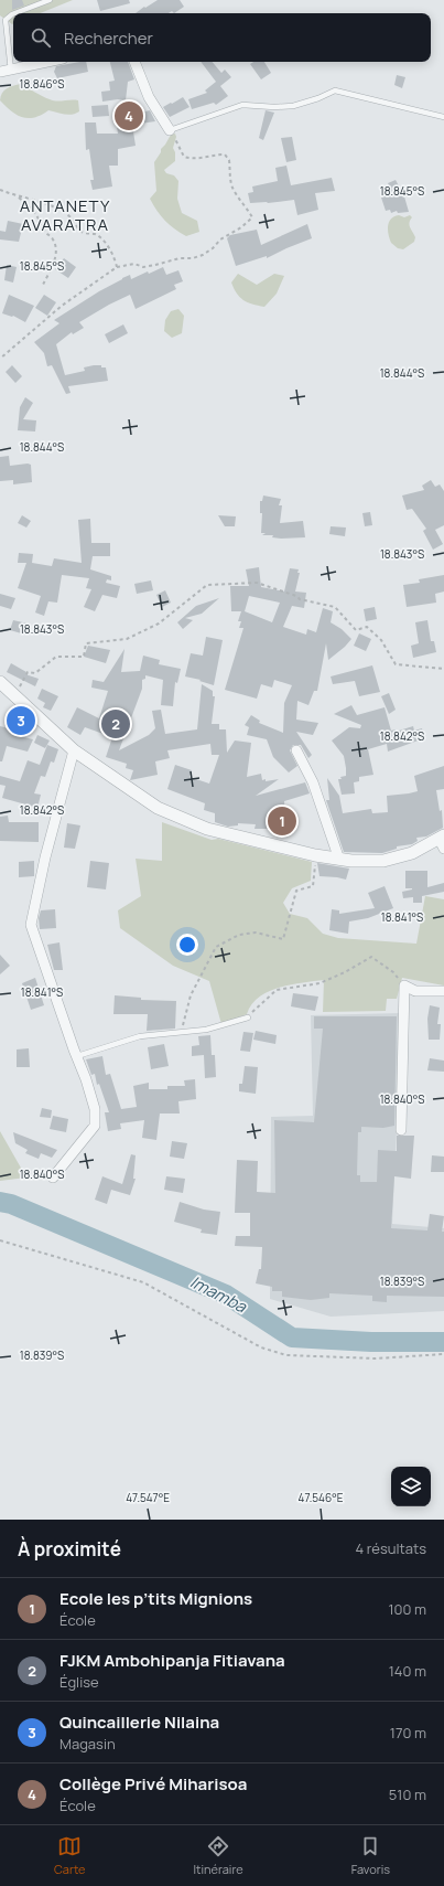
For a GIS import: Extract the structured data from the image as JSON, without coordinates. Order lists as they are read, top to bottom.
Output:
{
  "districts": ["ANTANETY AVARATRA"],
  "water": ["Imamba"],
  "page": {
    "search": "Rechercher",
    "pins": [
      "4",
      "3",
      "2",
      "1"
    ],
    "heading": ["À proximité", "4 résultats"],
    "list": [
      {
        "mark": "1",
        "name": "Ecole les p’tits Mignions",
        "note": "École",
        "value": "100 m"
      },
      {
        "mark": "2",
        "name": "FJKM Ambohipanja Fitiavana",
        "note": "Église",
        "value": "140 m"
      },
      {
        "mark": "3",
        "name": "Quincaillerie Nilaina",
        "note": "Magasin",
        "value": "170 m"
      },
      {
        "mark": "4",
        "name": "Collège Privé Miharisoa",
        "note": "École",
        "value": "510 m"
      }
    ],
    "nav": ["Carte", "Itinéraire", "Favoris"]
  },
  "coordinates": [
    "18.846°S",
    "18.845°S",
    "18.844°S",
    "18.843°S",
    "18.842°S",
    "18.841°S",
    "18.840°S",
    "18.839°S",
    "47.547°E",
    "47.546°E"
  ]
}
